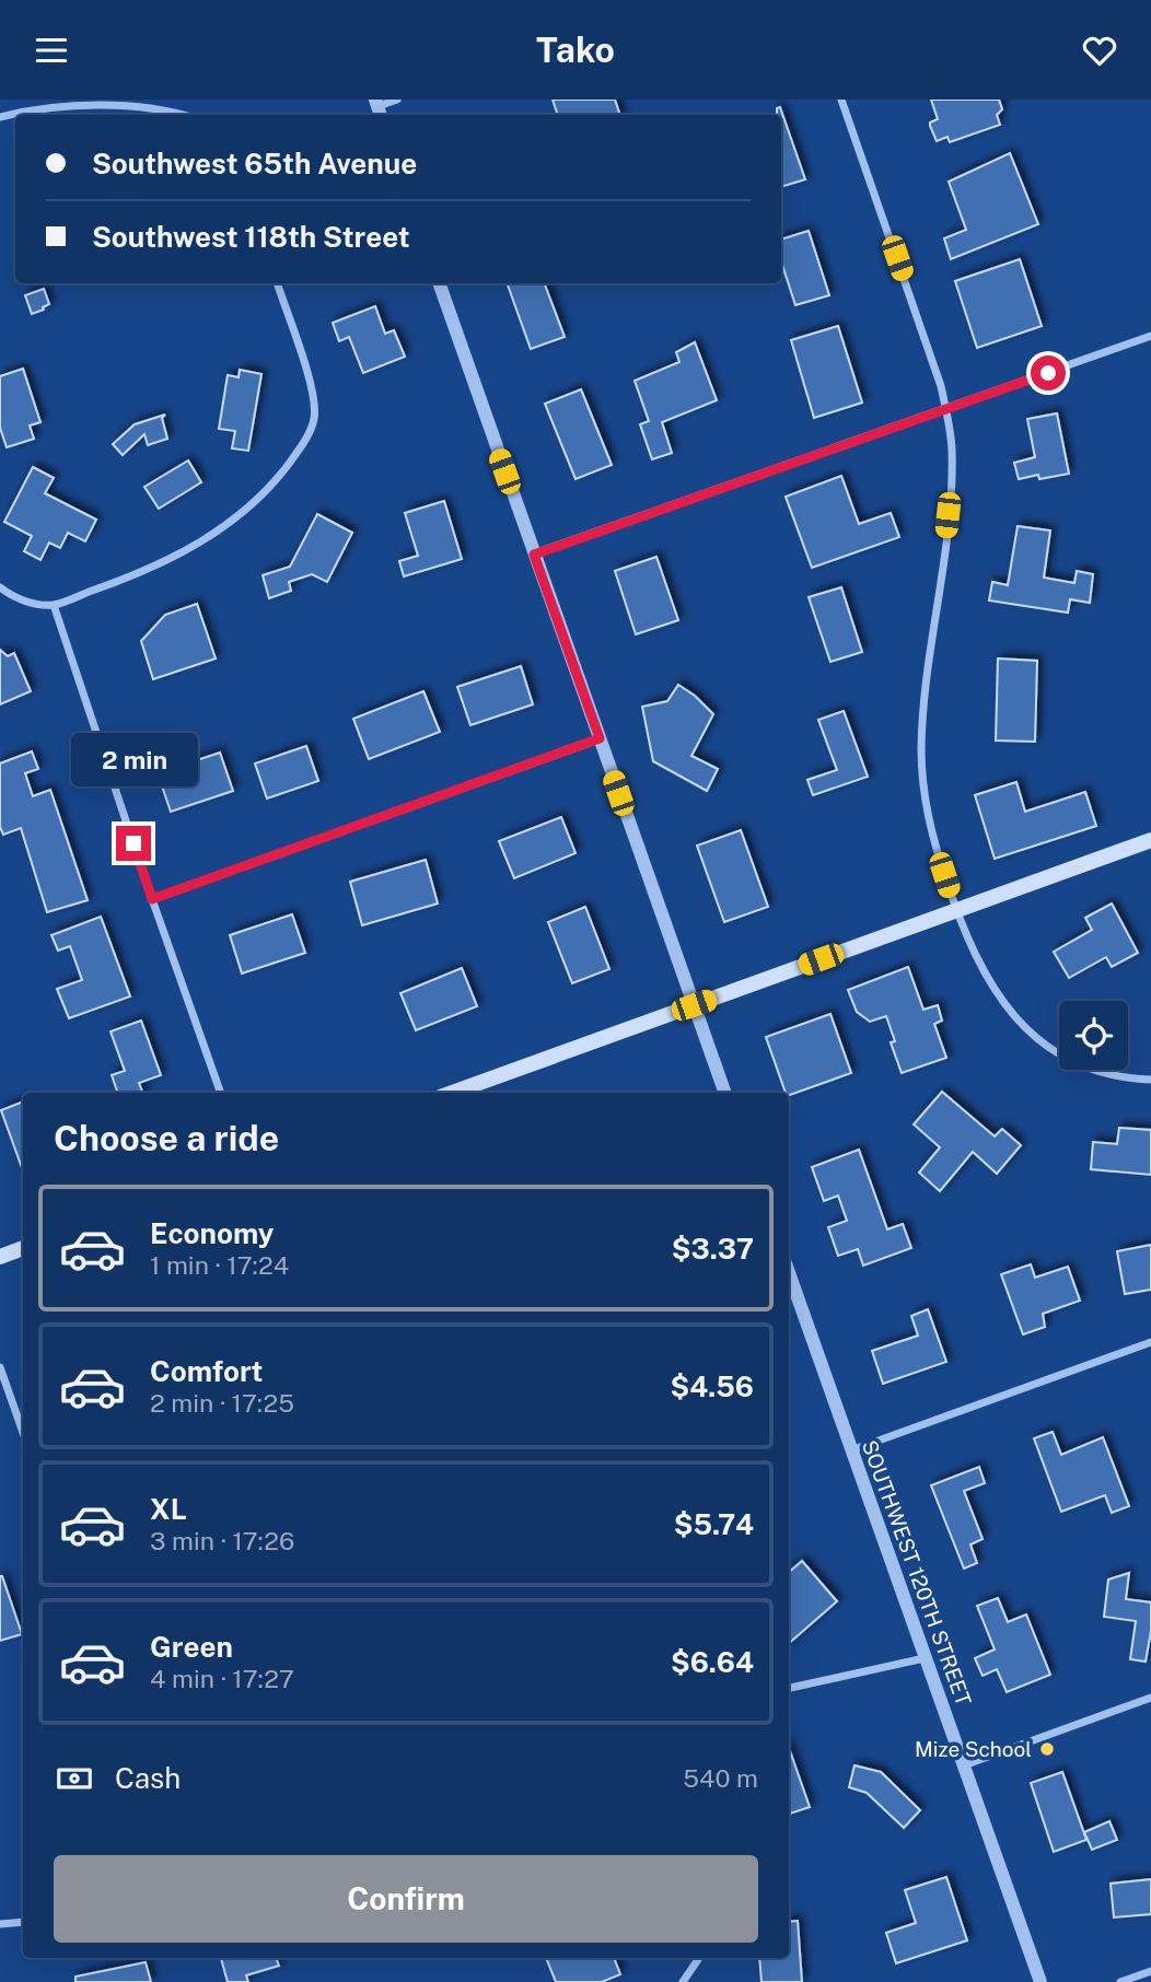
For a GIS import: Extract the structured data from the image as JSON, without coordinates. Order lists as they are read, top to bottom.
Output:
{
  "streets": {
    "street": ["SOUTHWEST 120TH STREET"]
  },
  "places": ["Mize School"],
  "page": {
    "header": "Tako",
    "banner": ["Southwest 65th Avenue", "Southwest 118th Street"],
    "bubble": "2 min",
    "heading": "Choose a ride",
    "list": [
      {
        "name": "Economy",
        "note": "1 min · 17:24",
        "value": "$3.37"
      },
      {
        "name": "Comfort",
        "note": "2 min · 17:25",
        "value": "$4.56"
      },
      {
        "name": "XL",
        "note": "3 min · 17:26",
        "value": "$5.74"
      },
      {
        "name": "Green",
        "note": "4 min · 17:27",
        "value": "$6.64"
      }
    ],
    "pay": ["Cash", "540 m"],
    "buttons": "Confirm"
  }
}
